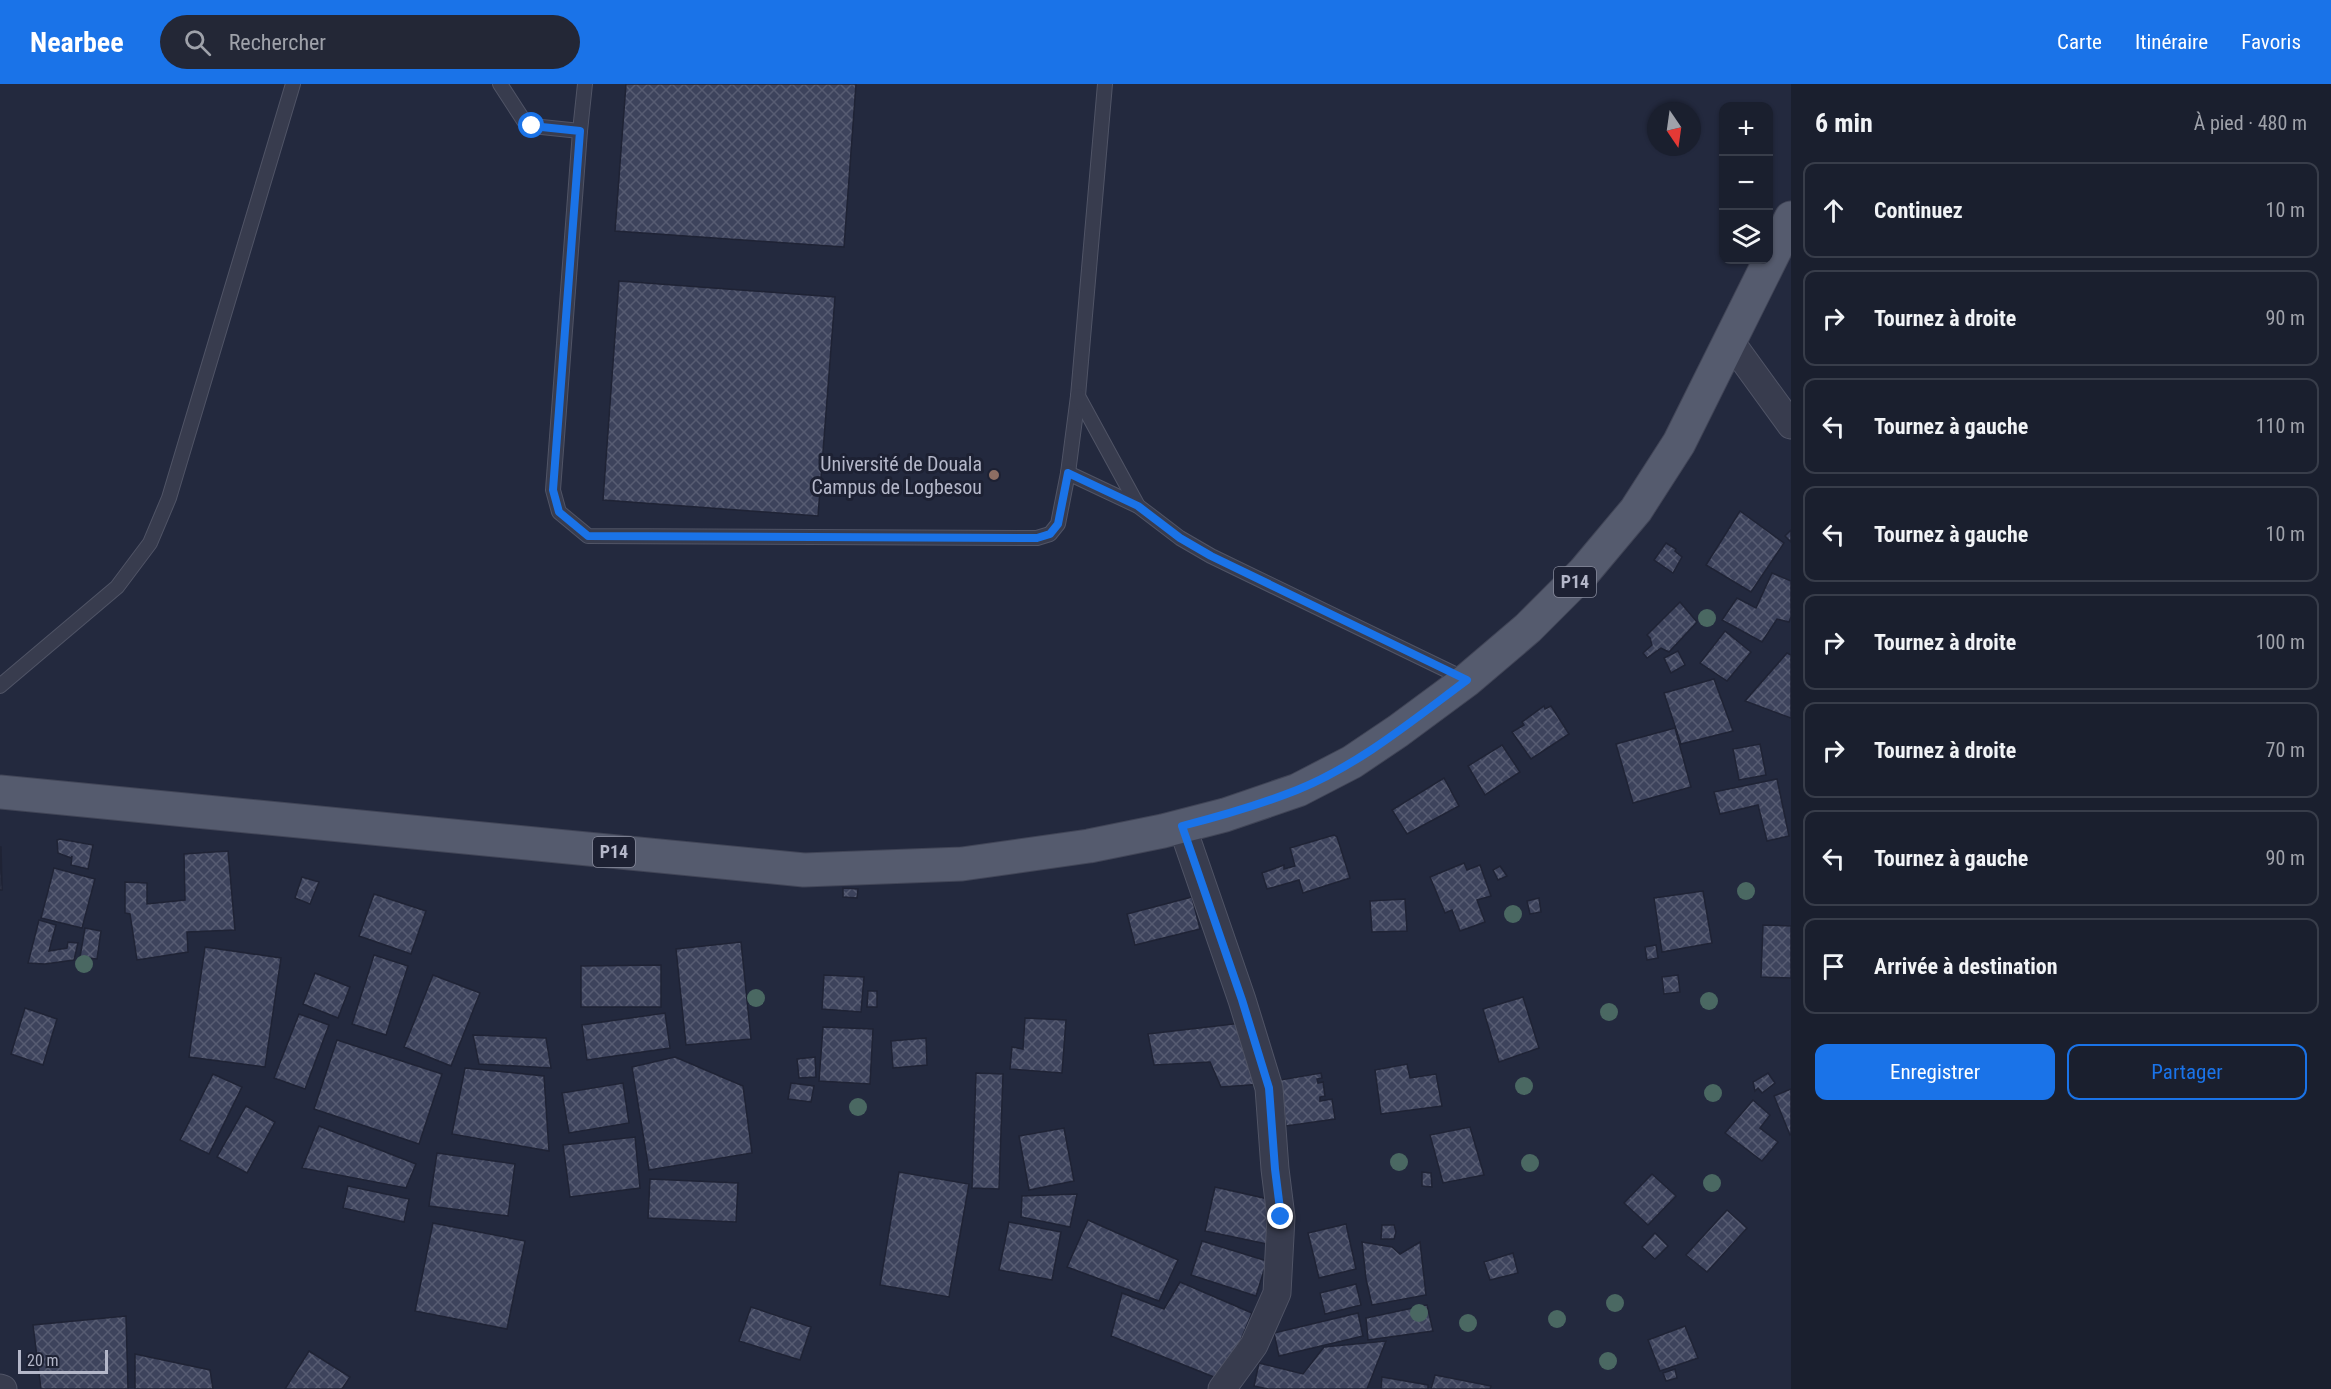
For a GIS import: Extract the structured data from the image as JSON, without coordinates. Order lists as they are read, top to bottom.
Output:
{
  "streets": {
    "main road": ["P14"]
  },
  "places": ["Université de Douala Campus de Logbesou"],
  "scale_bar": "20 m",
  "north": "bottom",
  "page": {
    "header": "Nearbee",
    "search": "Rechercher",
    "nav": ["Carte", "Itinéraire", "Favoris"],
    "heading": ["6 min", "À pied · 480 m"],
    "map_buttons": ["+", "−"],
    "list": [
      ["Continuez", "10 m"],
      ["Tournez à droite", "90 m"],
      ["Tournez à gauche", "110 m"],
      ["Tournez à gauche", "10 m"],
      ["Tournez à droite", "100 m"],
      ["Tournez à droite", "70 m"],
      ["Tournez à gauche", "90 m"],
      "Arrivée à destination"
    ],
    "buttons": ["Enregistrer", "Partager"],
    "scale": "20 m"
  }
}
